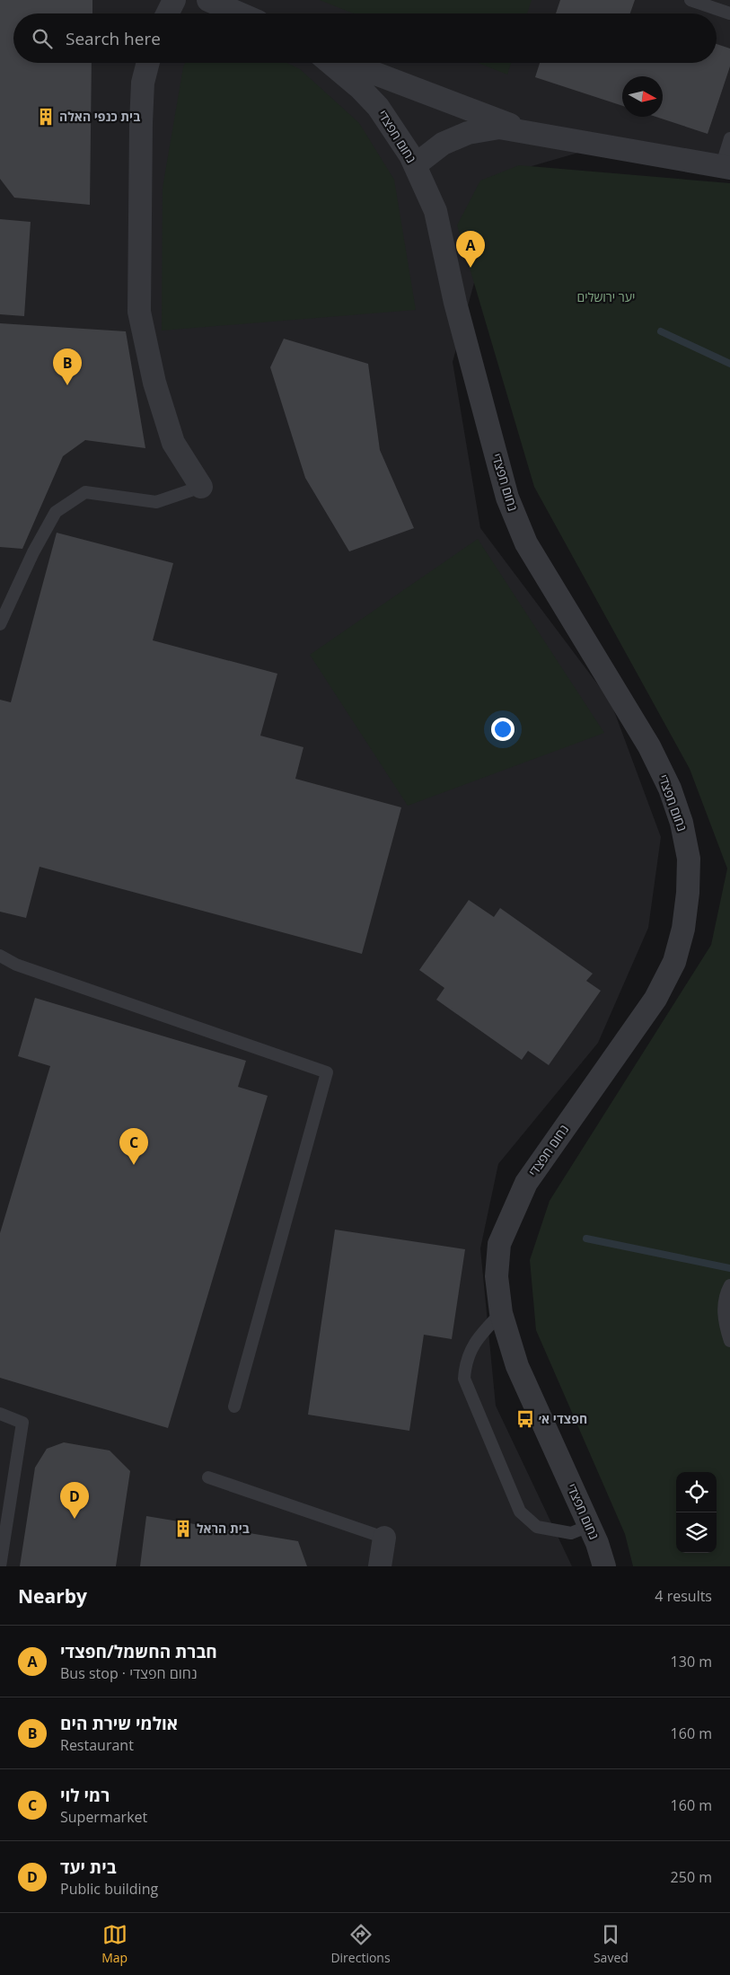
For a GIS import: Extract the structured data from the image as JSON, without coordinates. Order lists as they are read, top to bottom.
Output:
{
  "streets": {
    "street": ["נחום חפצדי"]
  },
  "parks": ["יער ירושלים"],
  "places": {
    "building": ["בית כנפי האלה", "בית הראל"],
    "bus stop": ["חפצדי א׳"]
  },
  "north": "right",
  "page": {
    "search": "Search here",
    "pins": [
      "A",
      "B",
      "C",
      "D"
    ],
    "heading": ["Nearby", "4 results"],
    "list": [
      {
        "mark": "A",
        "name": "חברת החשמל/חפצדי",
        "note": "Bus stop · נחום חפצדי",
        "value": "130 m"
      },
      {
        "mark": "B",
        "name": "אולמי שירת הים",
        "note": "Restaurant",
        "value": "160 m"
      },
      {
        "mark": "C",
        "name": "רמי לוי",
        "note": "Supermarket",
        "value": "160 m"
      },
      {
        "mark": "D",
        "name": "בית יעד",
        "note": "Public building",
        "value": "250 m"
      }
    ],
    "nav": ["Map", "Directions", "Saved"]
  }
}
